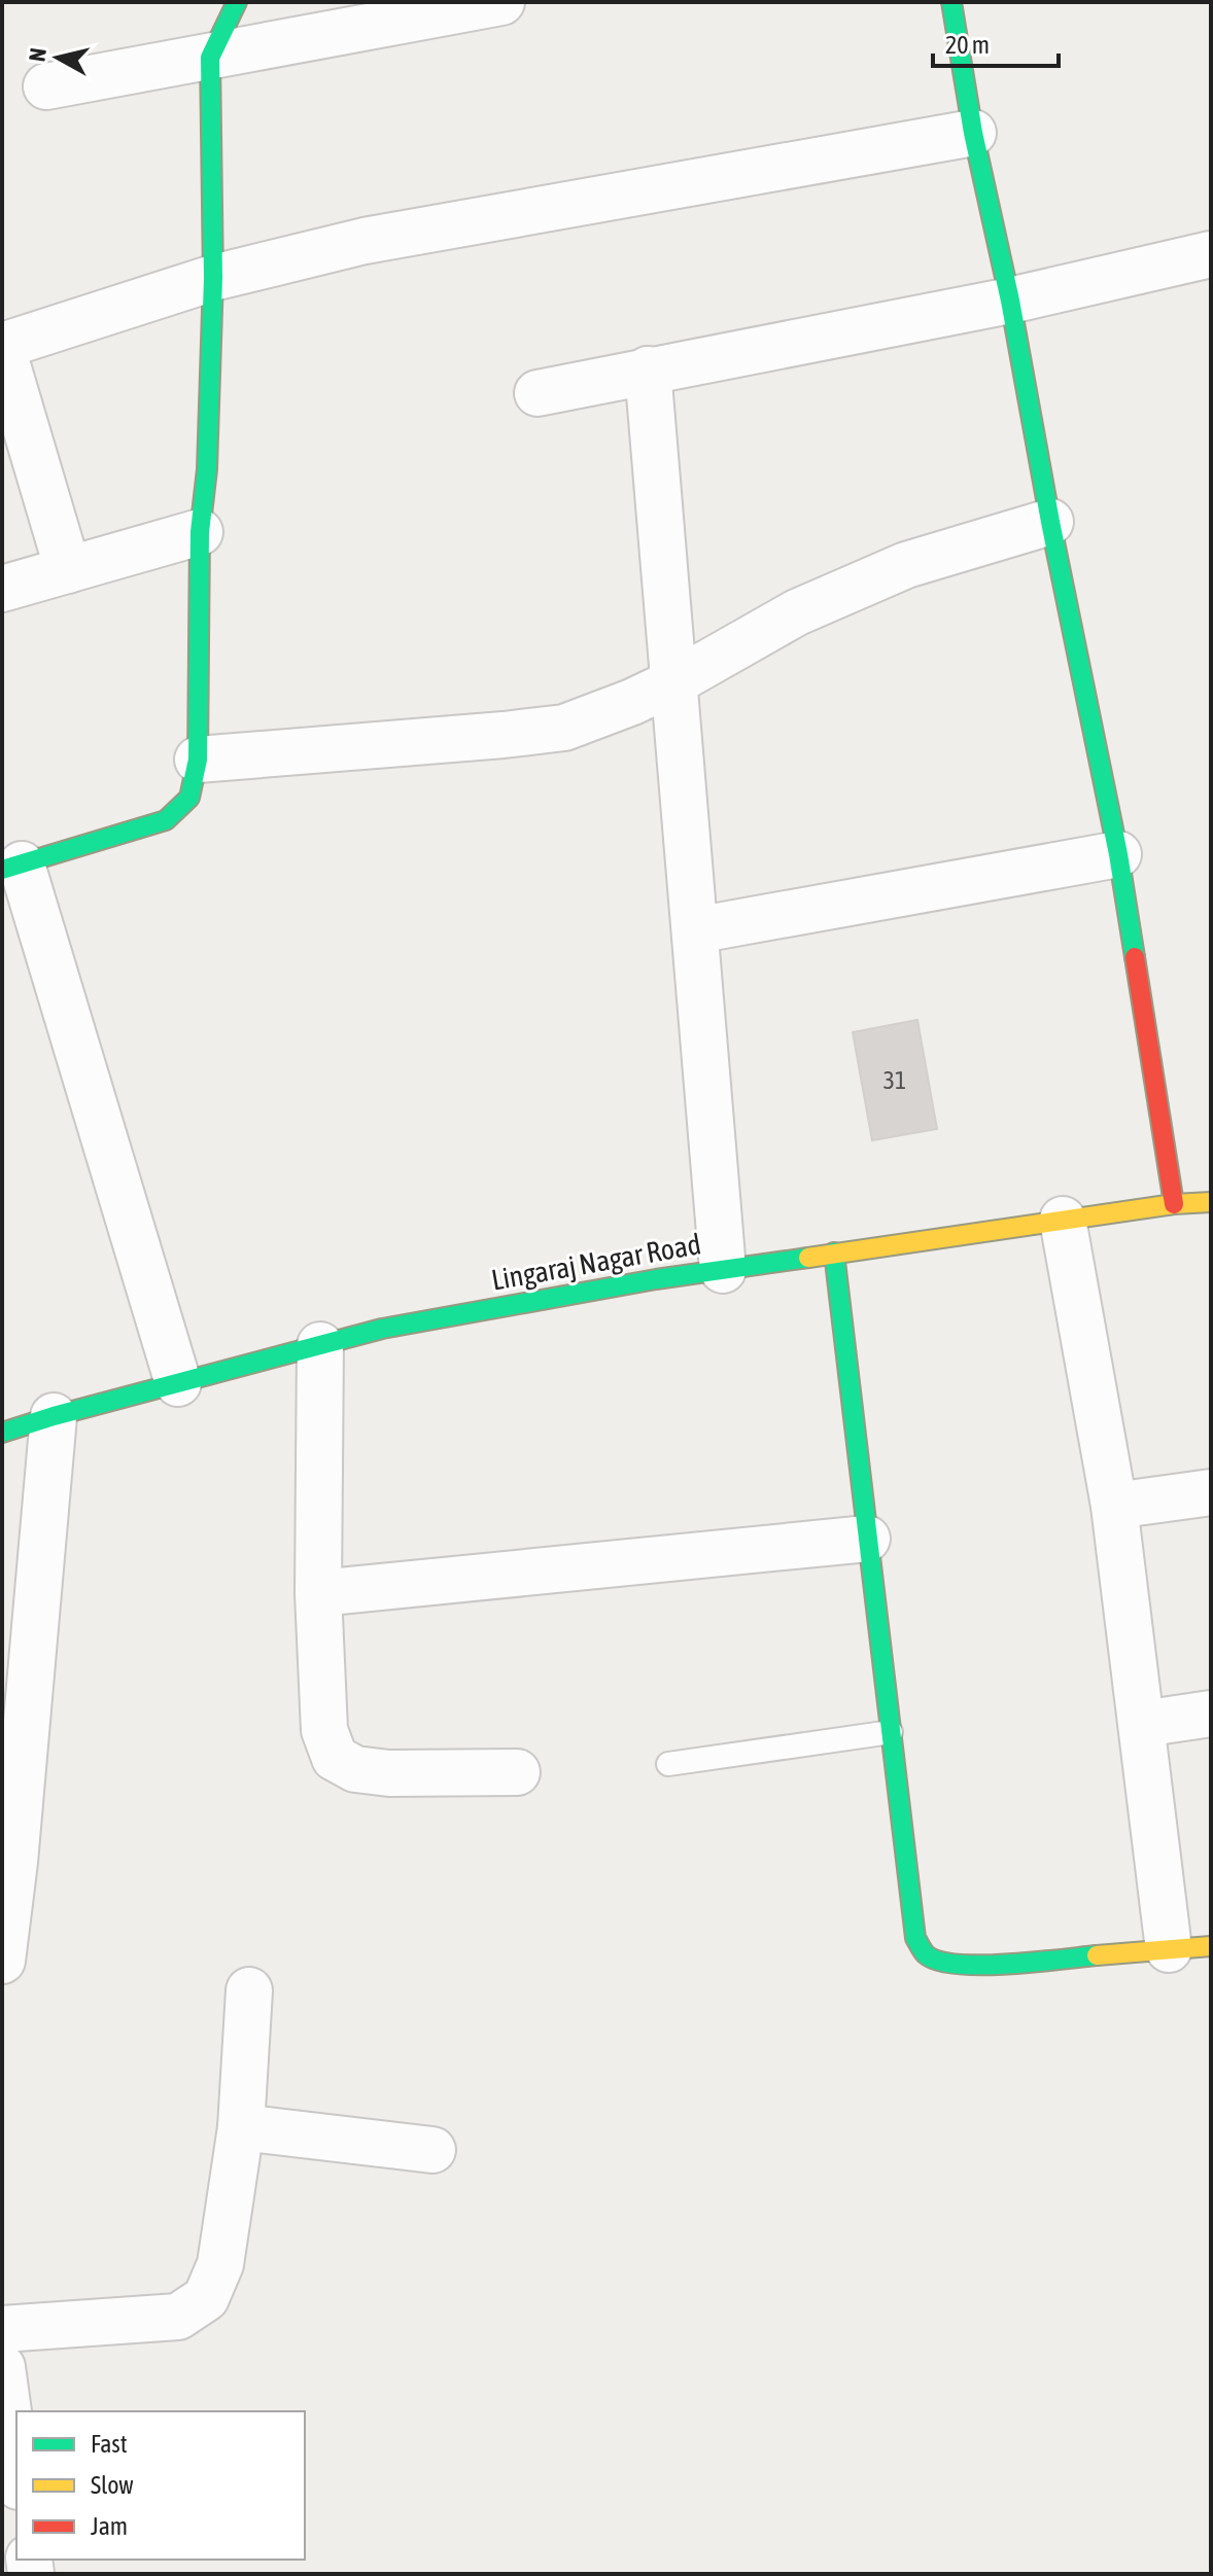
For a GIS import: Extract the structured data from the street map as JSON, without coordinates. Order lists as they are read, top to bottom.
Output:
{
  "streets": {
    "street": ["Lingaraj Nagar Road"]
  },
  "house_numbers": ["31"],
  "legend": ["Fast", "Slow", "Jam"],
  "scale_bar": "20 m",
  "north": "left"
}
